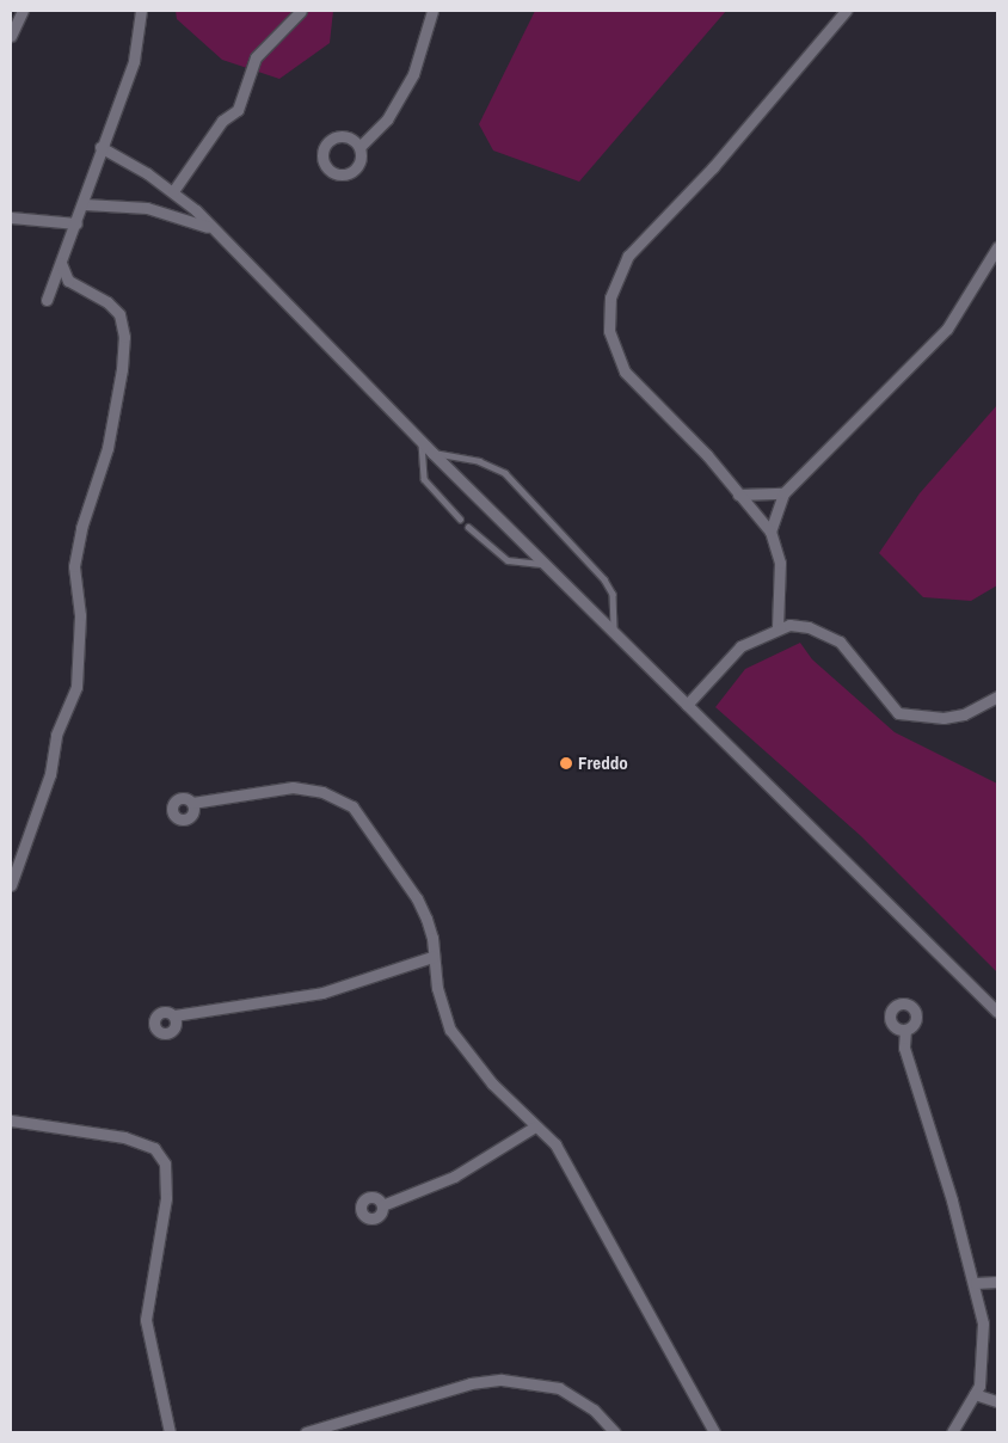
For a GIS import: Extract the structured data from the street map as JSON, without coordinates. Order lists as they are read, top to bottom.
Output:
{
  "places": ["Freddo"]
}
